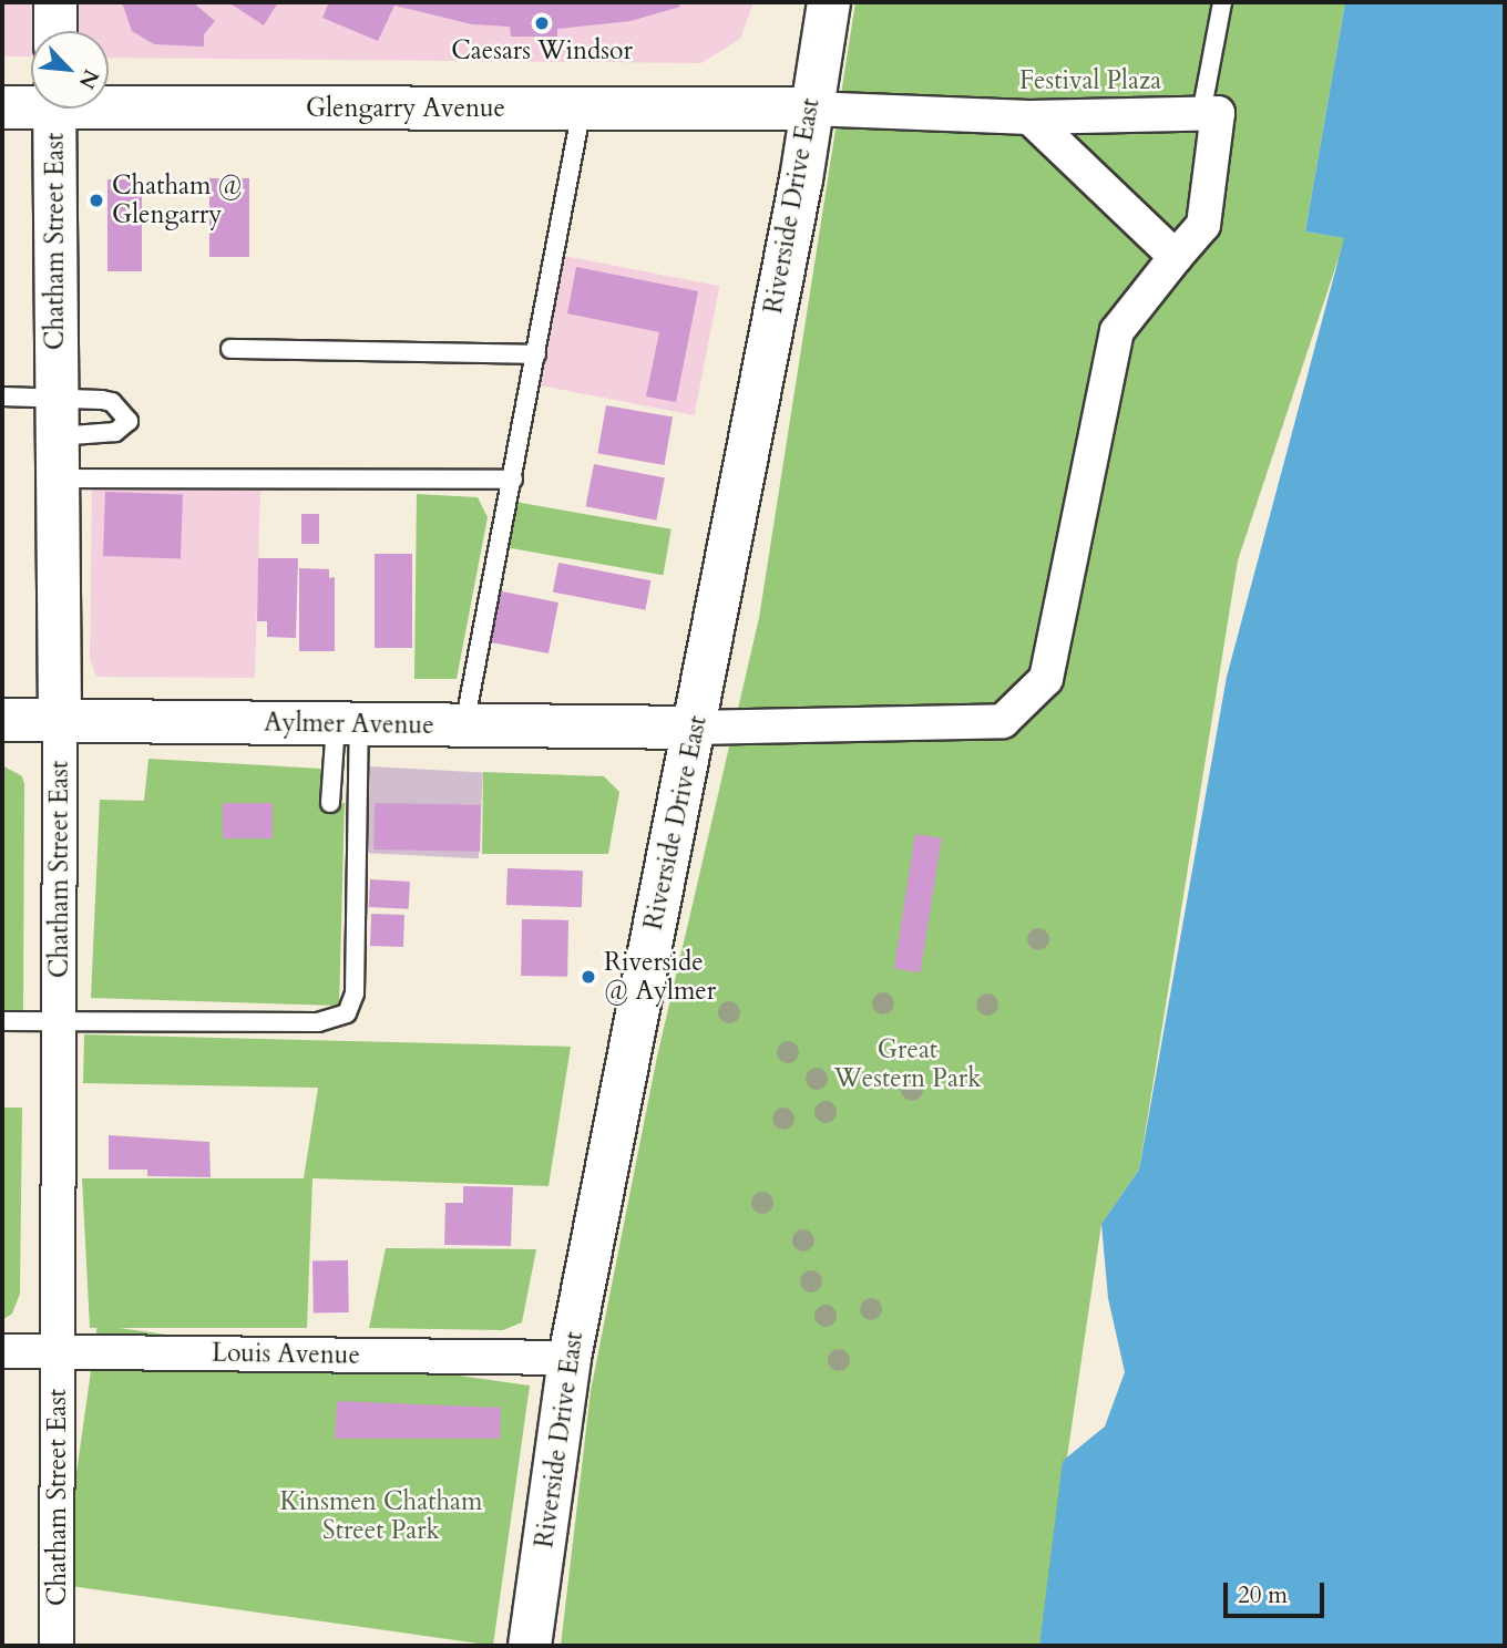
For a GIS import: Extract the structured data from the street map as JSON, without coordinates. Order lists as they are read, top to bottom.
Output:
{
  "streets": {
    "main road": [
      "Glengarry Avenue",
      "Riverside Drive East",
      "Chatham Street East",
      "Aylmer Avenue"
    ],
    "street": ["Louis Avenue"]
  },
  "crossings": [
    ["Glengarry Avenue", "Riverside Drive East"],
    ["Riverside Drive East", "Aylmer Avenue"],
    ["Riverside Drive East", "Louis Avenue"],
    ["Chatham Street East", "Aylmer Avenue"],
    ["Chatham Street East", "Louis Avenue"]
  ],
  "parks": ["Festival Plaza", "Great Western Park", "Kinsmen Chatham Street Park"],
  "places": ["Caesars Windsor", "Chatham @ Glengarry", "Riverside @ Aylmer"],
  "scale_bar": "20 m",
  "north": "bottom right"
}
